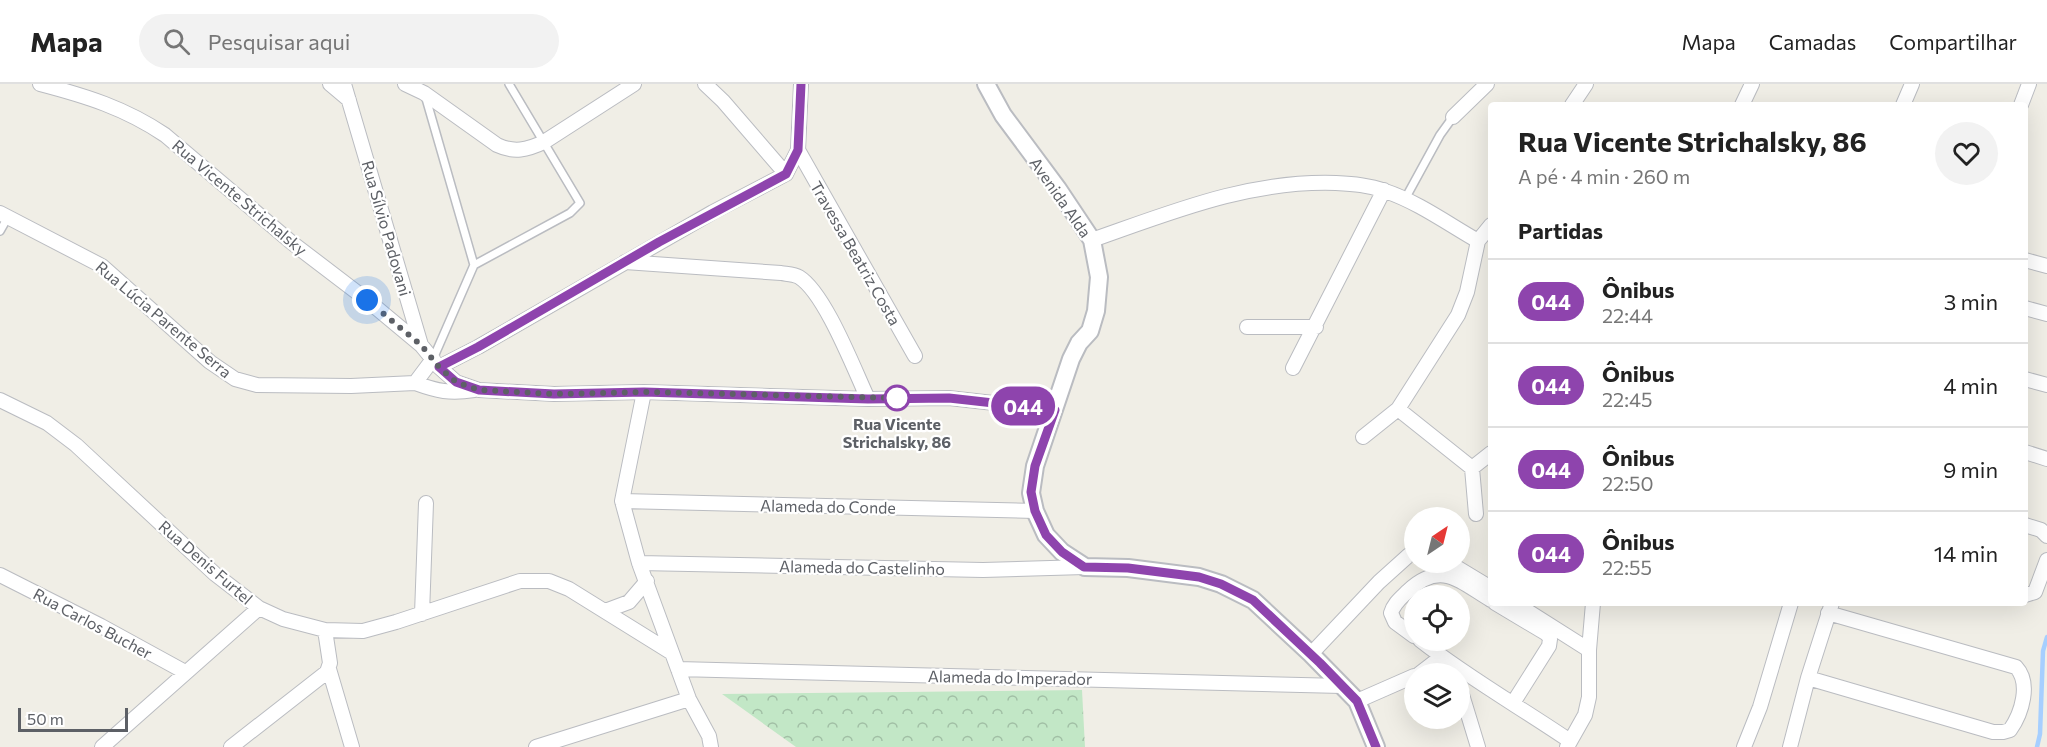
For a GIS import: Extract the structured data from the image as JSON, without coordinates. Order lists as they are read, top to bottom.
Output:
{
  "streets": {
    "street": [
      "Rua Vicente Strichalsky",
      "Avenida Alda",
      "Rua Sílvio Padovani",
      "Travessa Beatriz Costa",
      "Rua Lúcia Parente Serra",
      "Alameda do Conde",
      "Rua Denis Furtel",
      "Alameda do Castelinho",
      "Rua Carlos Bucher",
      "Alameda do Imperador"
    ]
  },
  "crossings": [
    ["Rua Vicente Strichalsky", "Rua Sílvio Padovani"],
    ["Avenida Alda", "Alameda do Conde"],
    ["Avenida Alda", "Alameda do Castelinho"]
  ],
  "places": ["Rua Vicente Strichalsky, 86"],
  "lines": ["bus line 044"],
  "scale_bar": "50 m",
  "north": "top right",
  "page": {
    "header": "Mapa",
    "search": "Pesquisar aqui",
    "nav": ["Mapa", "Camadas", "Compartilhar"],
    "on_map": "044",
    "heading": [
      ["Rua Vicente Strichalsky, 86", "A pé · 4 min · 260 m"],
      "Partidas"
    ],
    "list": [
      {
        "mark": "044",
        "name": "Ônibus",
        "note": "22:44",
        "value": "3 min"
      },
      {
        "mark": "044",
        "name": "Ônibus",
        "note": "22:45",
        "value": "4 min"
      },
      {
        "mark": "044",
        "name": "Ônibus",
        "note": "22:50",
        "value": "9 min"
      },
      {
        "mark": "044",
        "name": "Ônibus",
        "note": "22:55",
        "value": "14 min"
      }
    ],
    "scale": "50 m"
  }
}
